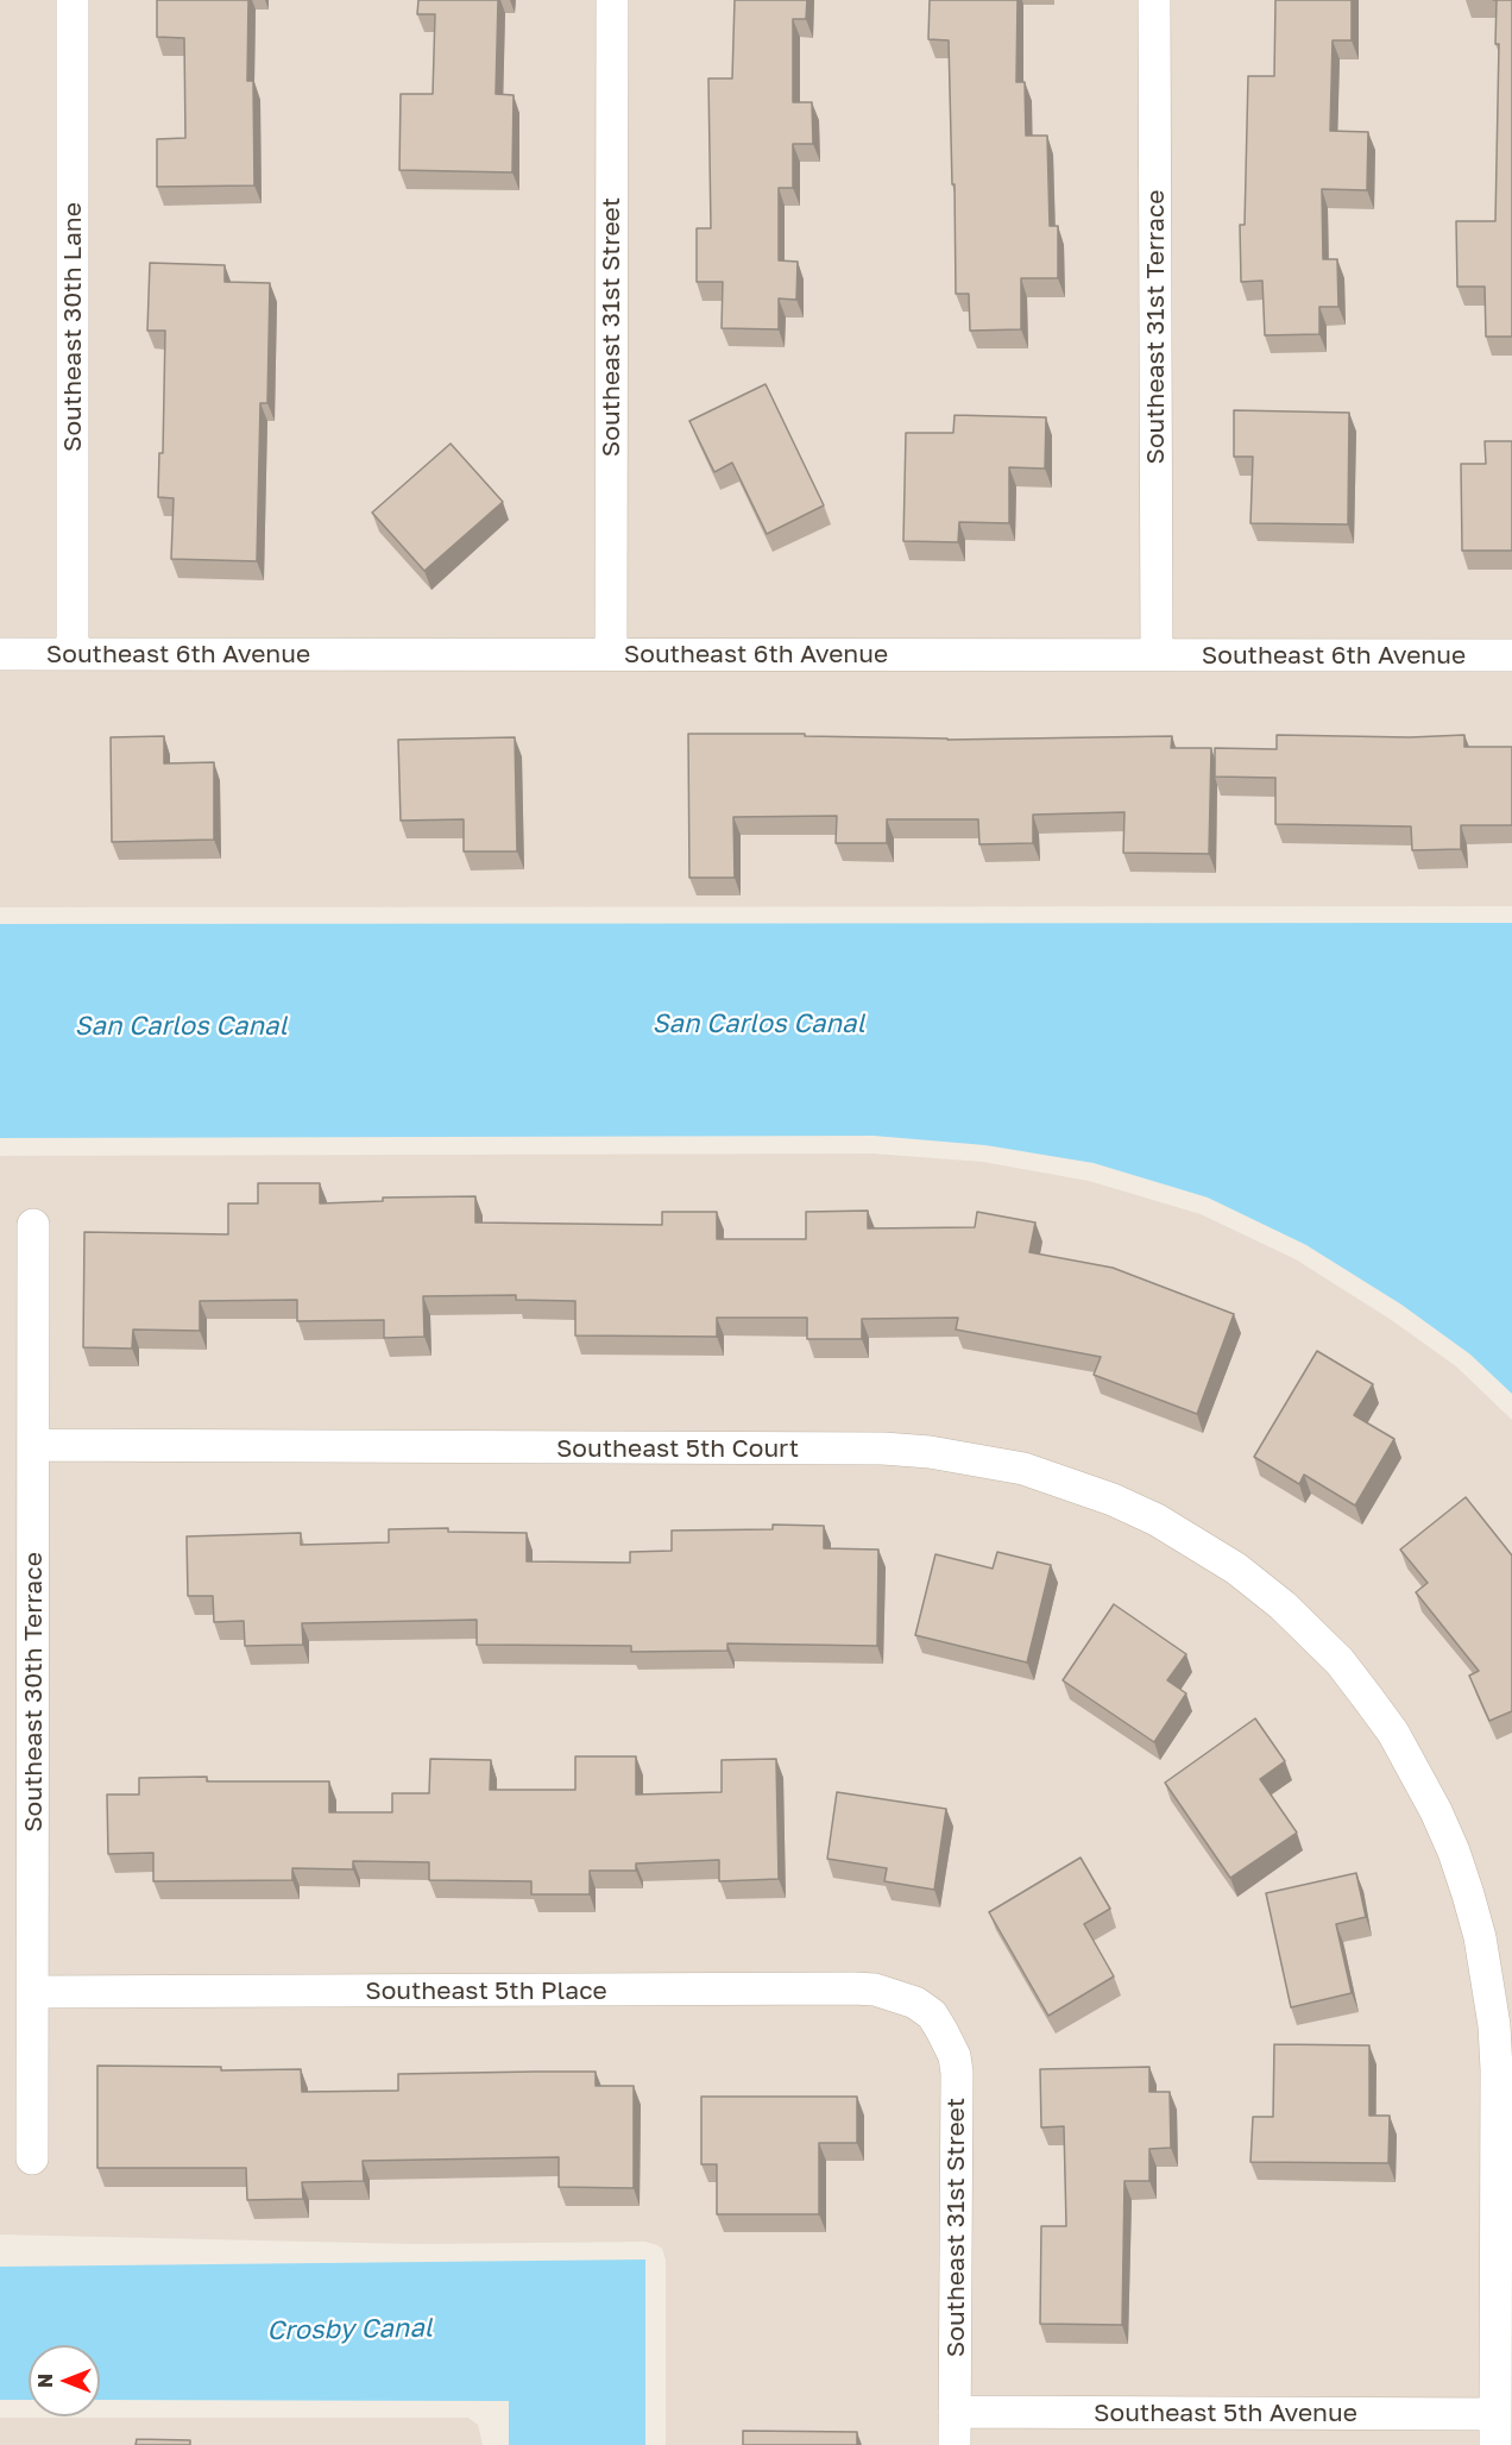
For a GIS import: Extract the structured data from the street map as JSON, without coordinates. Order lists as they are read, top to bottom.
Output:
{
  "streets": {
    "street": [
      "Southeast 30th Lane",
      "Southeast 31st Street",
      "Southeast 31st Terrace",
      "Southeast 6th Avenue",
      "Southeast 5th Court",
      "Southeast 30th Terrace",
      "Southeast 5th Place",
      "Southeast 5th Avenue"
    ]
  },
  "crossings": [
    ["Southeast 30th Lane", "Southeast 6th Avenue"],
    ["Southeast 31st Street", "Southeast 6th Avenue"],
    ["Southeast 31st Street", "Southeast 5th Place"],
    ["Southeast 31st Street", "Southeast 5th Avenue"],
    ["Southeast 31st Terrace", "Southeast 6th Avenue"],
    ["Southeast 5th Court", "Southeast 30th Terrace"],
    ["Southeast 5th Court", "Southeast 5th Avenue"],
    ["Southeast 30th Terrace", "Southeast 5th Place"]
  ],
  "water": ["San Carlos Canal", "Crosby Canal"],
  "north": "left"
}
